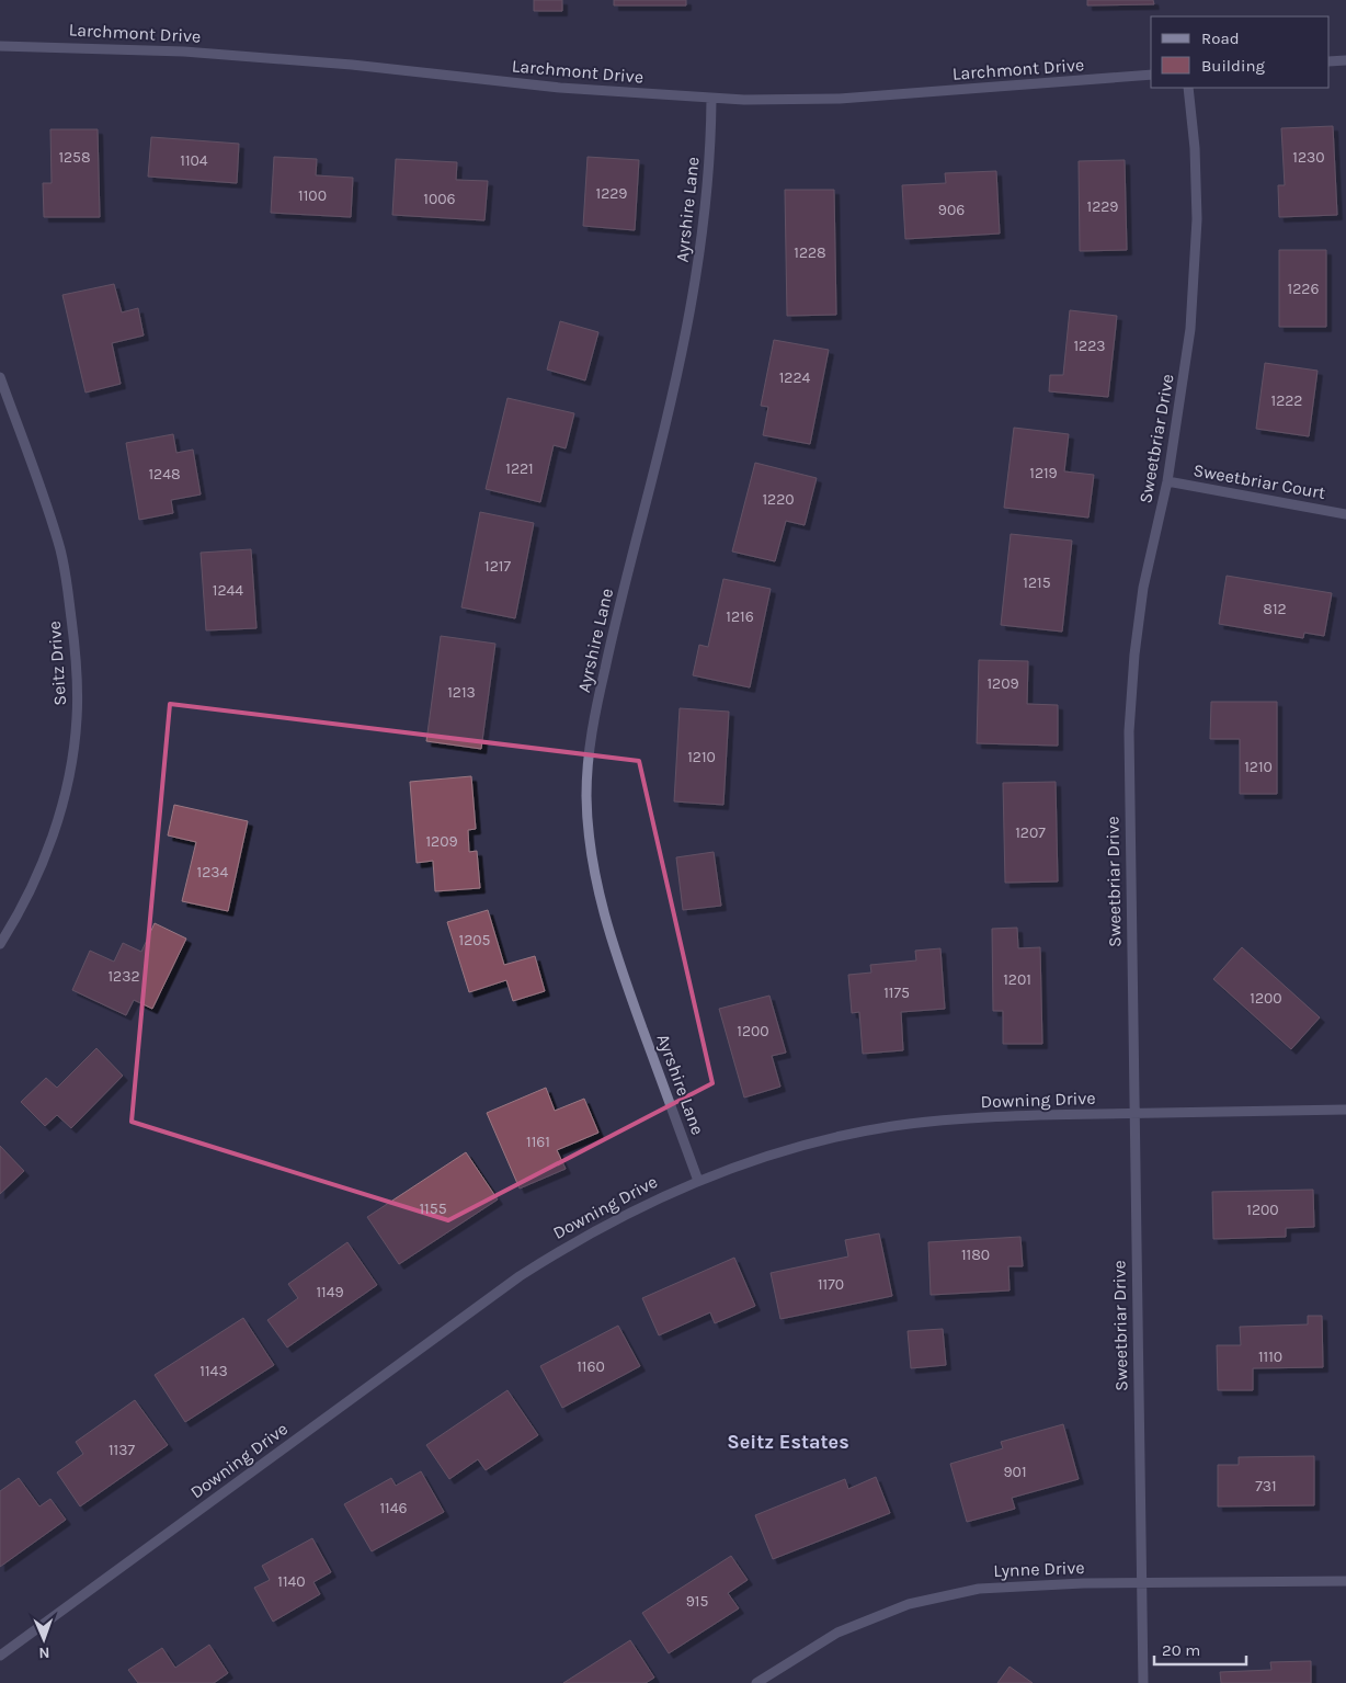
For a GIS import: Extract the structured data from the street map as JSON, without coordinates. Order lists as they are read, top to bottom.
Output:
{
  "streets": {
    "street": [
      "Larchmont Drive",
      "Ayrshire Lane",
      "Sweetbriar Drive",
      "Sweetbriar Court",
      "Seitz Drive",
      "Downing Drive",
      "Lynne Drive"
    ]
  },
  "crossings": [
    ["Larchmont Drive", "Ayrshire Lane"],
    ["Ayrshire Lane", "Downing Drive"],
    ["Sweetbriar Drive", "Sweetbriar Court"],
    ["Sweetbriar Drive", "Downing Drive"],
    ["Sweetbriar Drive", "Lynne Drive"]
  ],
  "districts": ["Seitz Estates"],
  "house_numbers": [
    "1258",
    "1230",
    "1104",
    "1229",
    "1100",
    "1006",
    "1229",
    "906",
    "1228",
    "1226",
    "1223",
    "1224",
    "1222",
    "1221",
    "1219",
    "1248",
    "1220",
    "1217",
    "1215",
    "1244",
    "812",
    "1216",
    "1209",
    "1213",
    "1210",
    "1210",
    "1207",
    "1209",
    "1234",
    "1205",
    "1232",
    "1201",
    "1175",
    "1200",
    "1200",
    "1161",
    "1155",
    "1200",
    "1180",
    "1170",
    "1149",
    "1110",
    "1160",
    "1143",
    "1137",
    "901",
    "731",
    "1146",
    "1140",
    "915"
  ],
  "legend": ["Road", "Building"],
  "scale_bar": "20 m",
  "north": "bottom"
}
